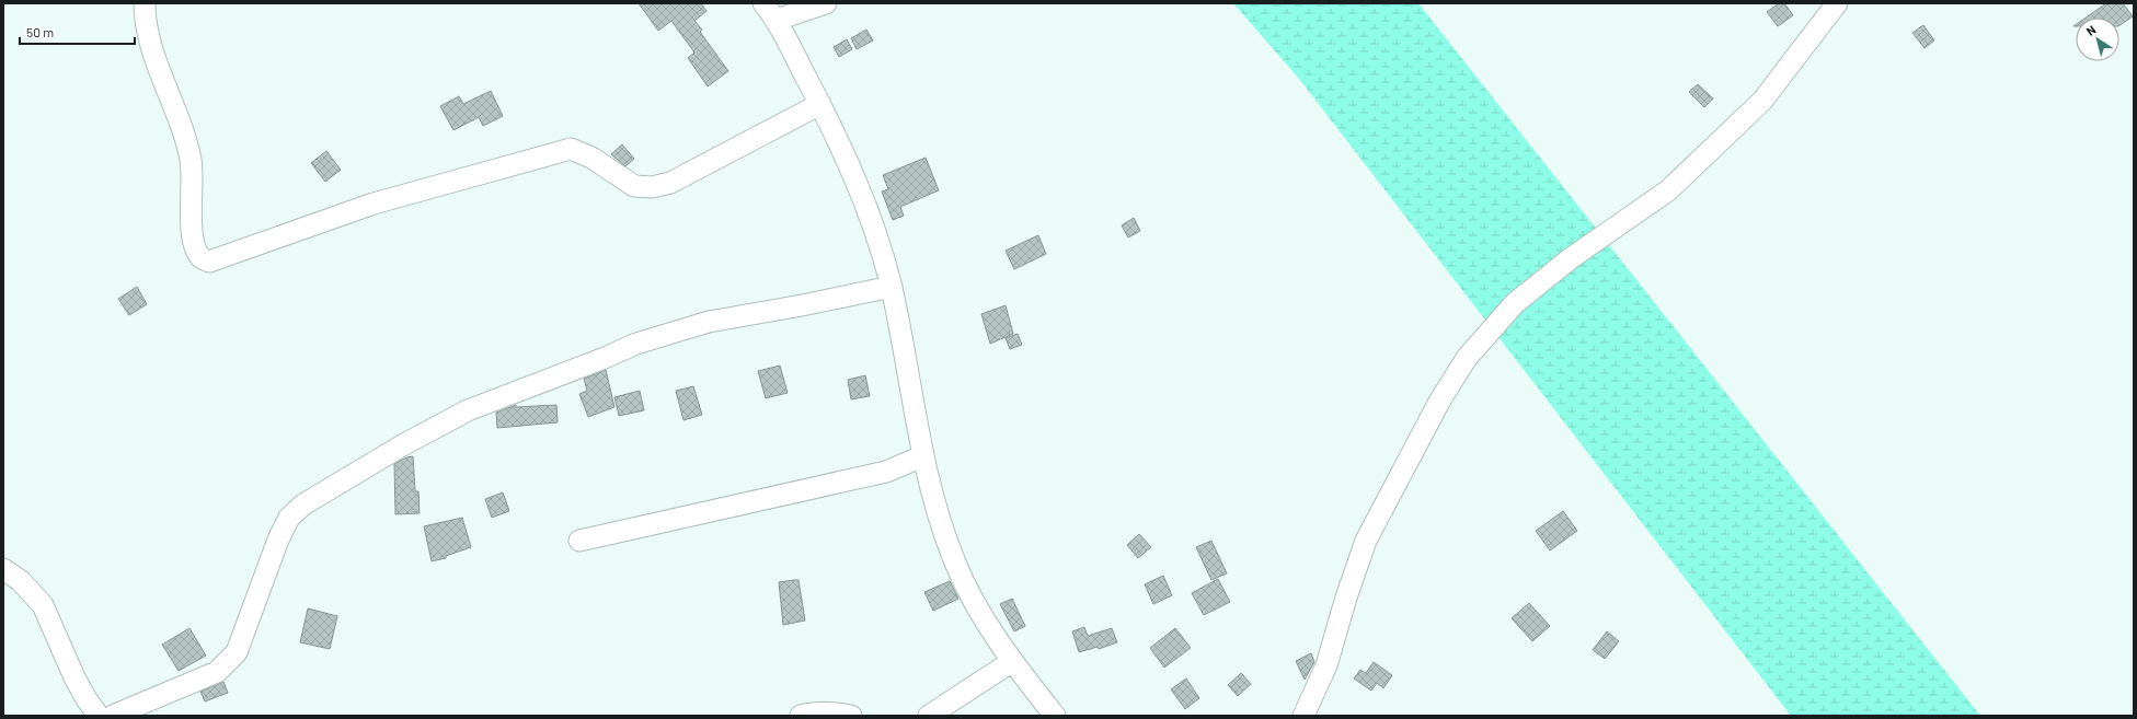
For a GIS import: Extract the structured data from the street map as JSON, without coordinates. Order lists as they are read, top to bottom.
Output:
{
  "scale_bar": "50 m",
  "north": "top left"
}
